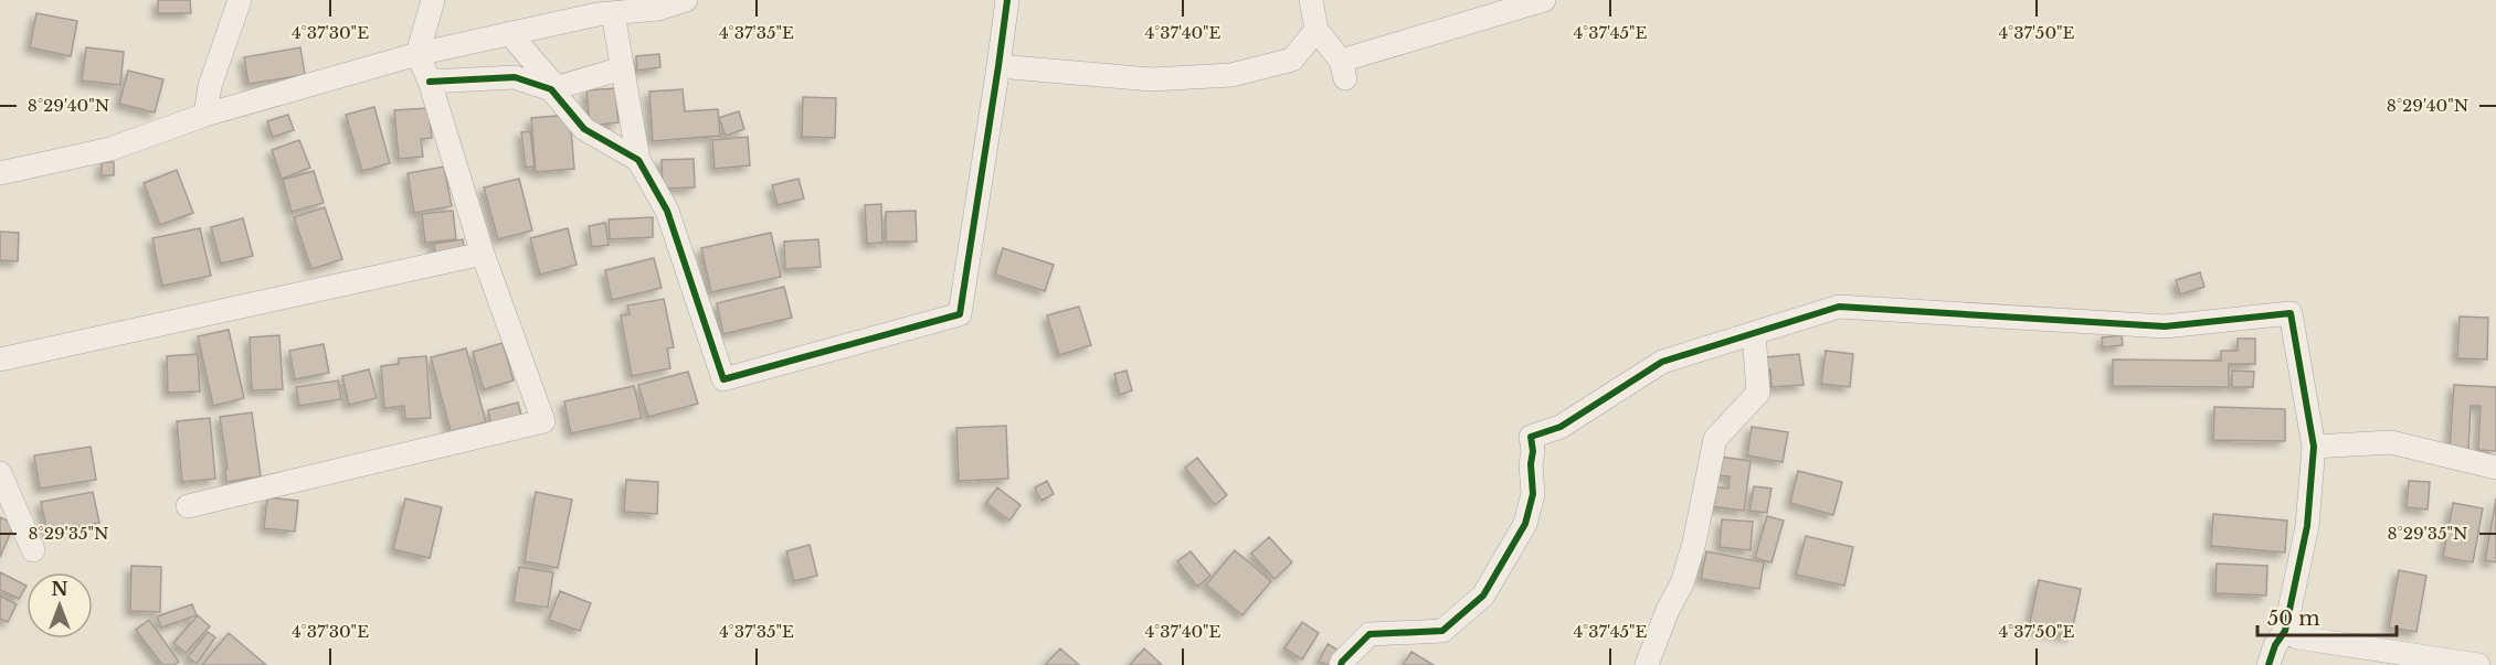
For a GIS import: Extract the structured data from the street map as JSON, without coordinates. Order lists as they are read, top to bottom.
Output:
{
  "scale_bar": "50 m",
  "north": "top",
  "coordinates": [
    "4°37'30\"E",
    "4°37'35\"E",
    "4°37'40\"E",
    "4°37'45\"E",
    "4°37'50\"E",
    "8°29'40\"N",
    "8°29'35\"N"
  ]
}
